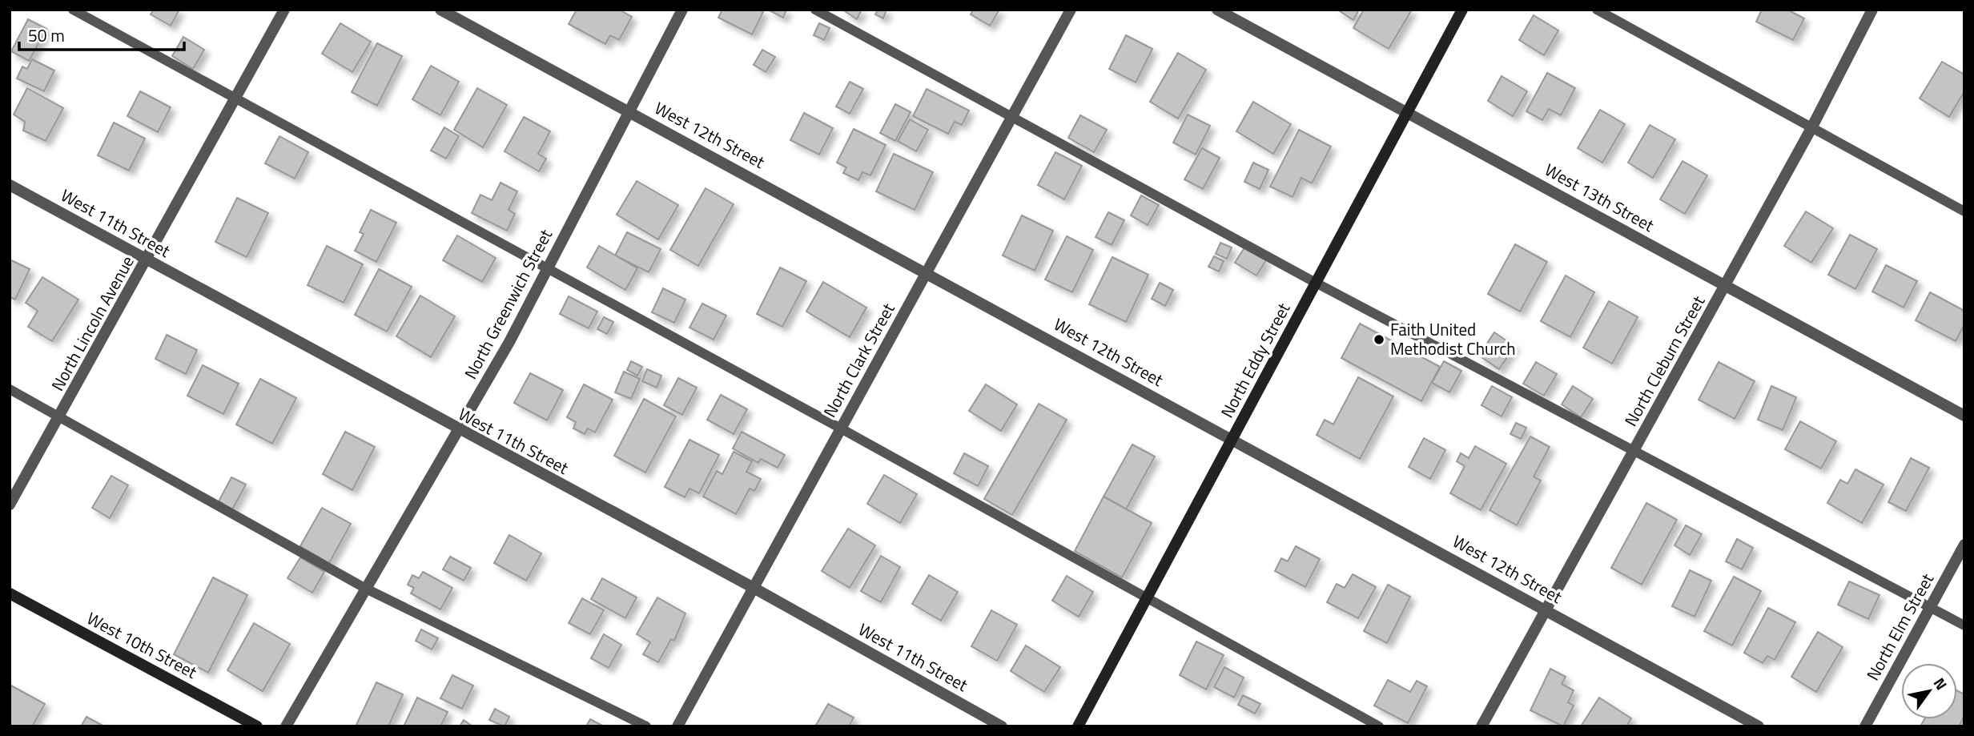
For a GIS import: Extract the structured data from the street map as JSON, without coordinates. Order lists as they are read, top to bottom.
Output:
{
  "streets": {
    "main road": ["North Eddy Street", "West 10th Street"],
    "street": [
      "West 12th Street",
      "West 13th Street",
      "West 11th Street",
      "North Greenwich Street",
      "North Lincoln Avenue",
      "North Clark Street",
      "North Cleburn Street",
      "North Elm Street"
    ]
  },
  "crossings": [
    ["West 12th Street", "North Greenwich Street"],
    ["West 12th Street", "North Clark Street"],
    ["West 12th Street", "North Eddy Street"],
    ["West 12th Street", "North Cleburn Street"],
    ["West 13th Street", "North Eddy Street"],
    ["West 13th Street", "North Cleburn Street"],
    ["West 11th Street", "North Greenwich Street"],
    ["West 11th Street", "North Lincoln Avenue"],
    ["West 11th Street", "North Clark Street"]
  ],
  "places": ["Faith United Methodist Church"],
  "scale_bar": "50 m",
  "north": "top right"
}
